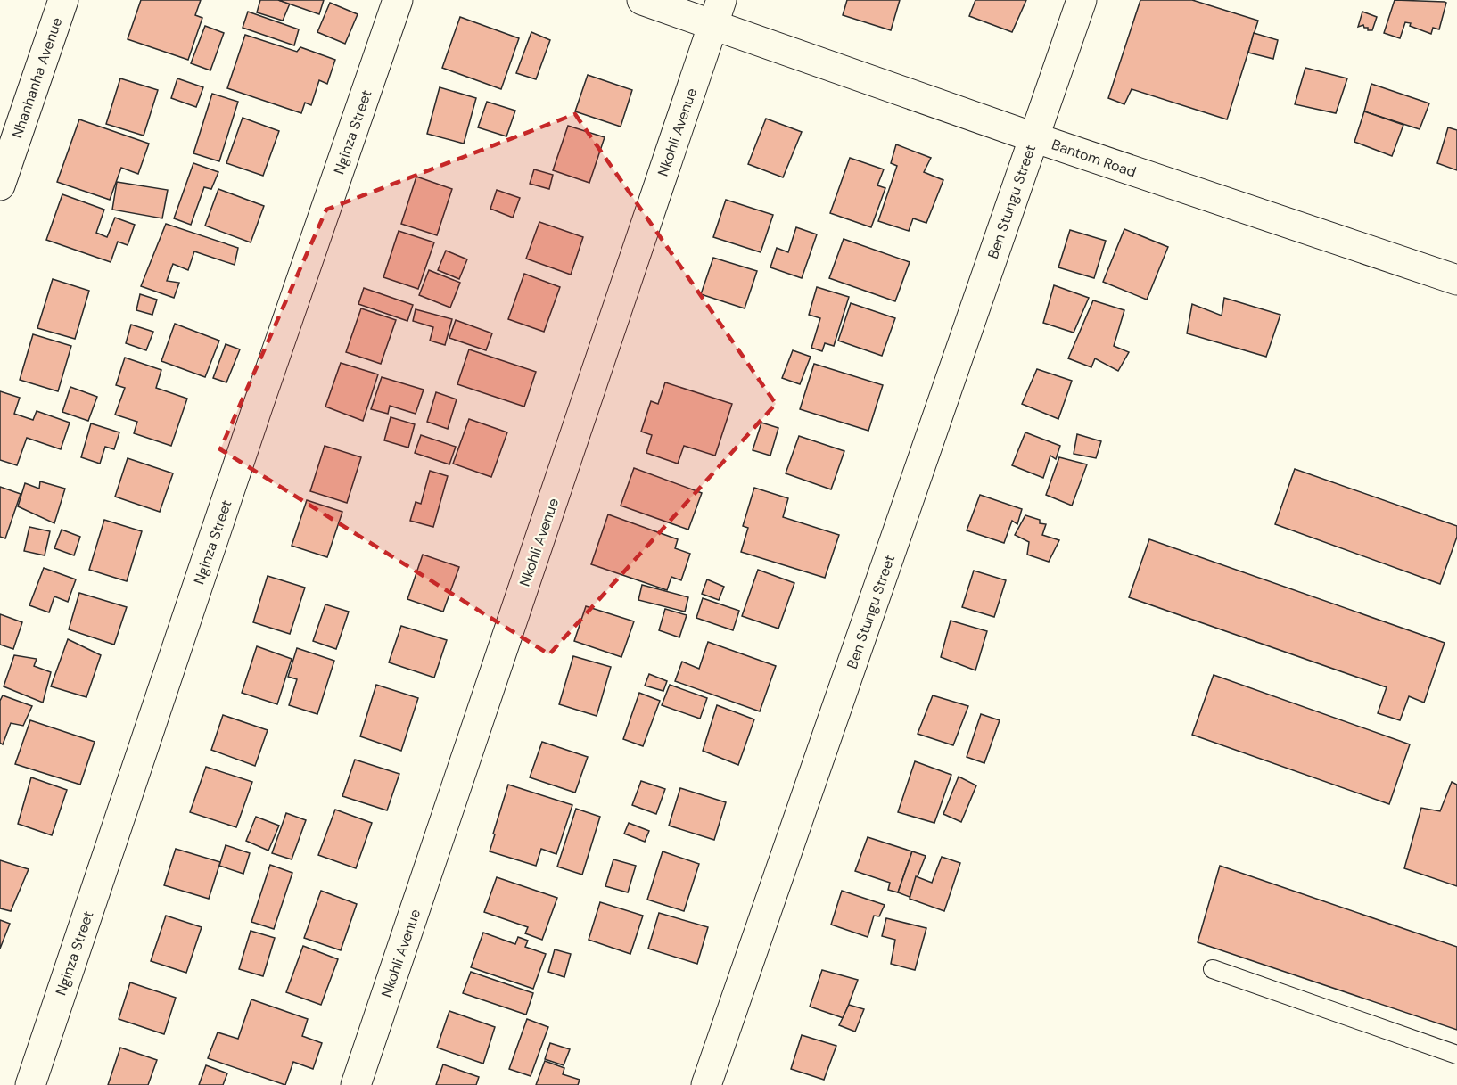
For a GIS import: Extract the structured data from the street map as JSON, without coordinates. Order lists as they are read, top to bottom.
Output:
{
  "streets": {
    "street": [
      "Nhanhanha Avenue",
      "Nginza Street",
      "Nkohli Avenue",
      "Bantom Road",
      "Ben Stungu Street"
    ]
  },
  "crossings": [
    ["Nkohli Avenue", "Bantom Road"],
    ["Bantom Road", "Ben Stungu Street"]
  ]
}
